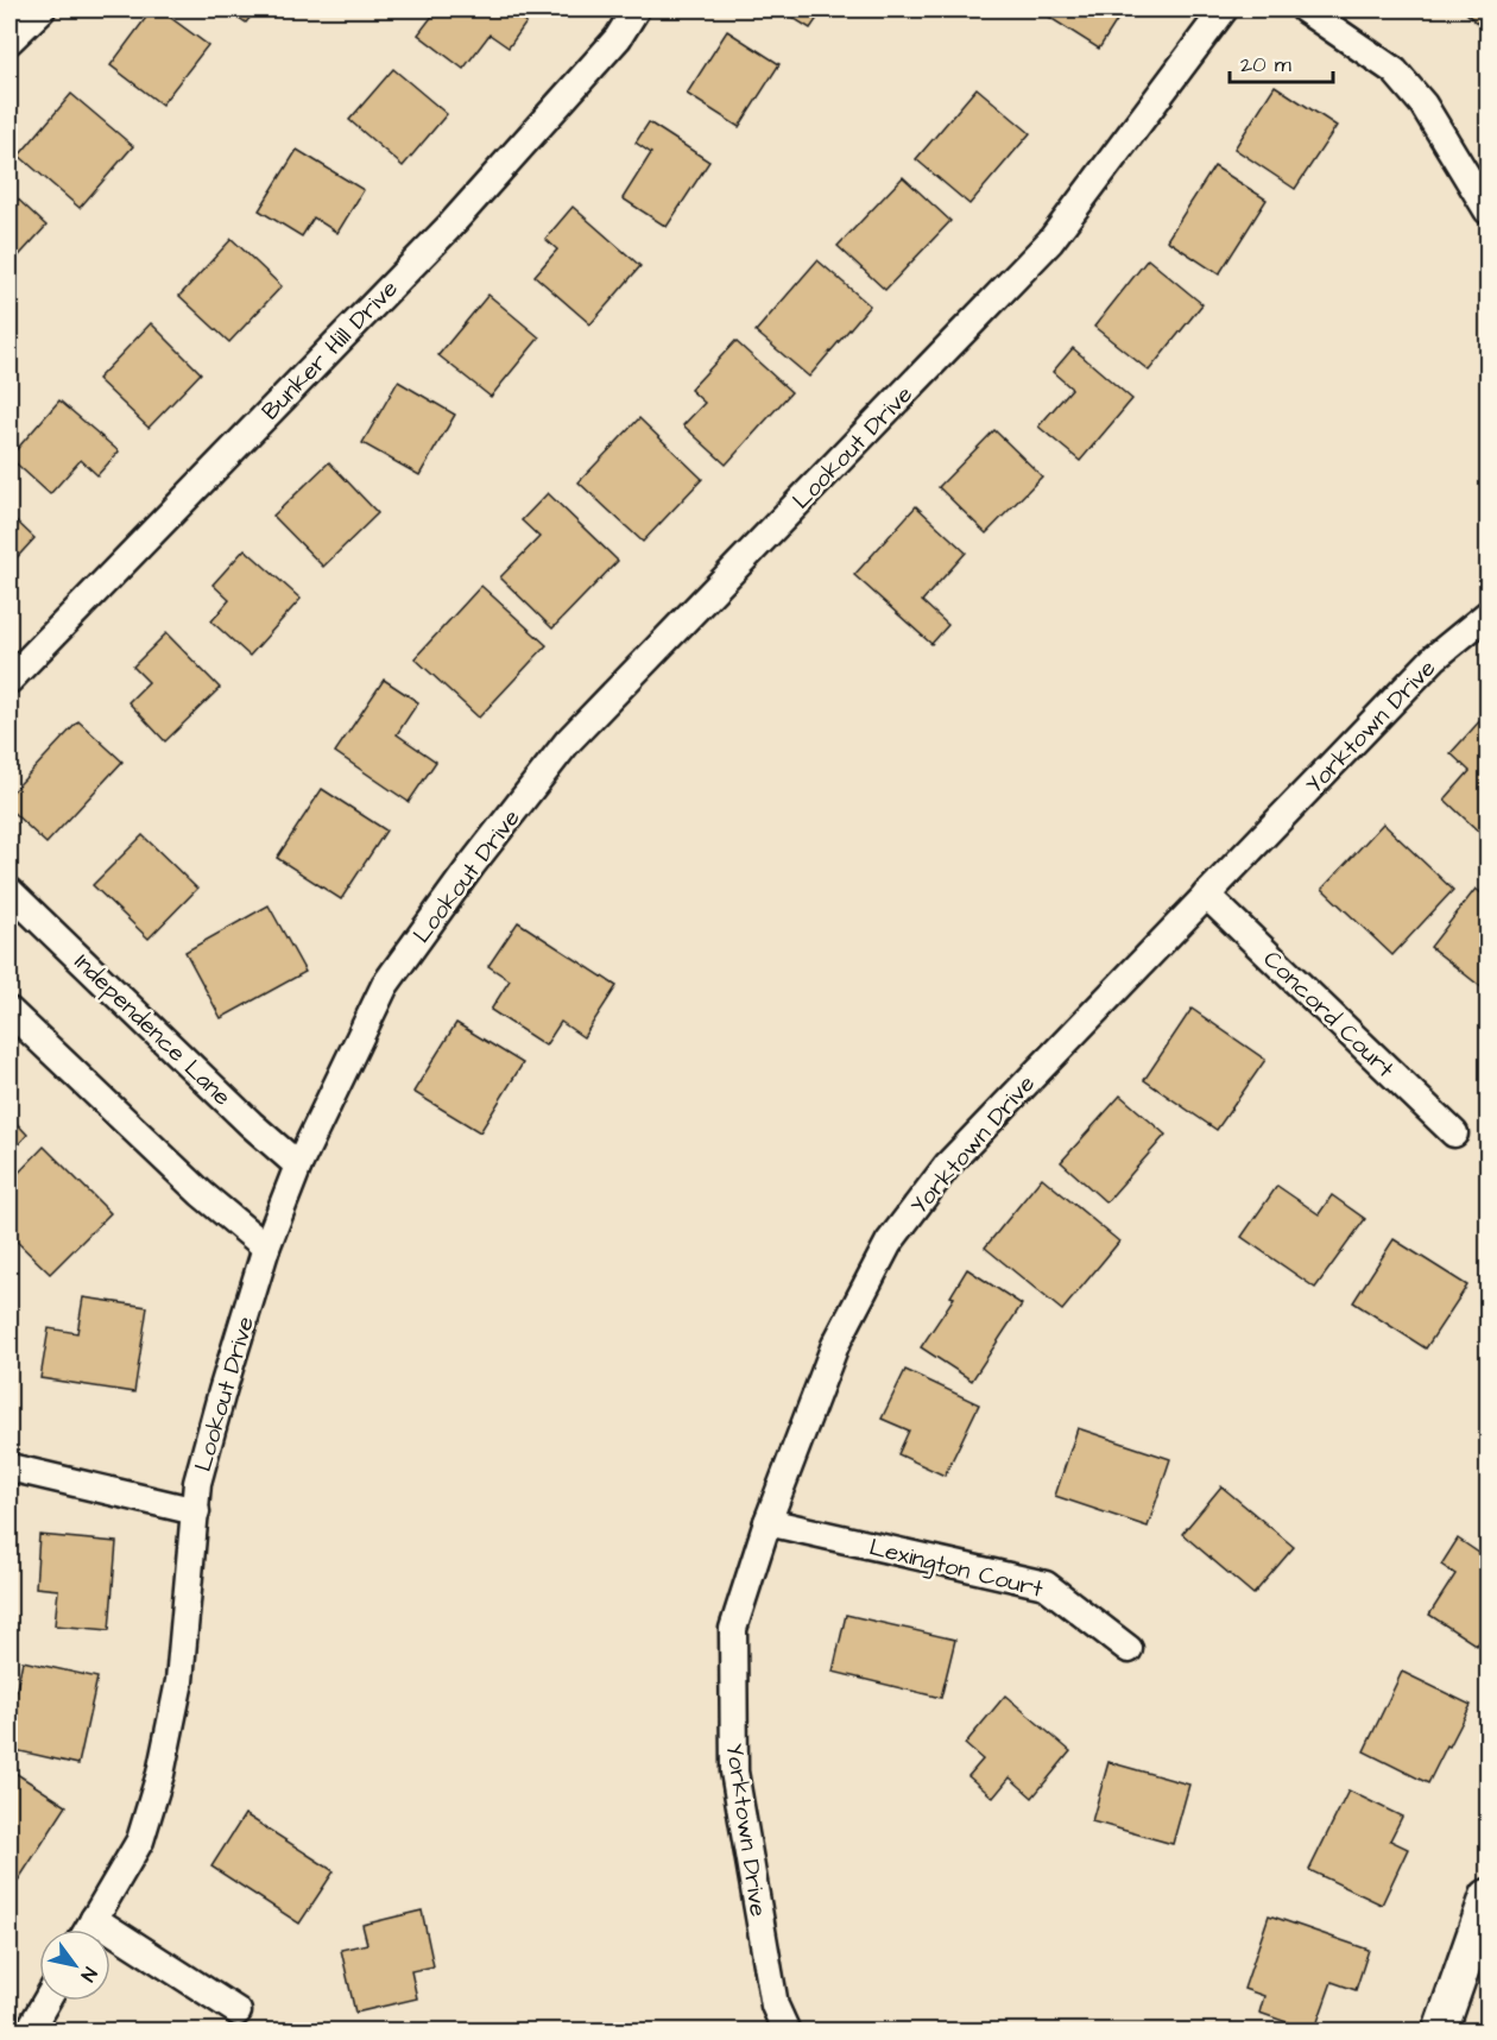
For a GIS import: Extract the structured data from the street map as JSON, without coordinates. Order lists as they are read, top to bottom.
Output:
{
  "streets": {
    "street": [
      "Bunker Hill Drive",
      "Lookout Drive",
      "Yorktown Drive",
      "Concord Court",
      "Independence Lane",
      "Lexington Court"
    ]
  },
  "crossings": [
    ["Lookout Drive", "Independence Lane"],
    ["Yorktown Drive", "Concord Court"],
    ["Yorktown Drive", "Lexington Court"]
  ],
  "scale_bar": "20 m",
  "north": "bottom right"
}
